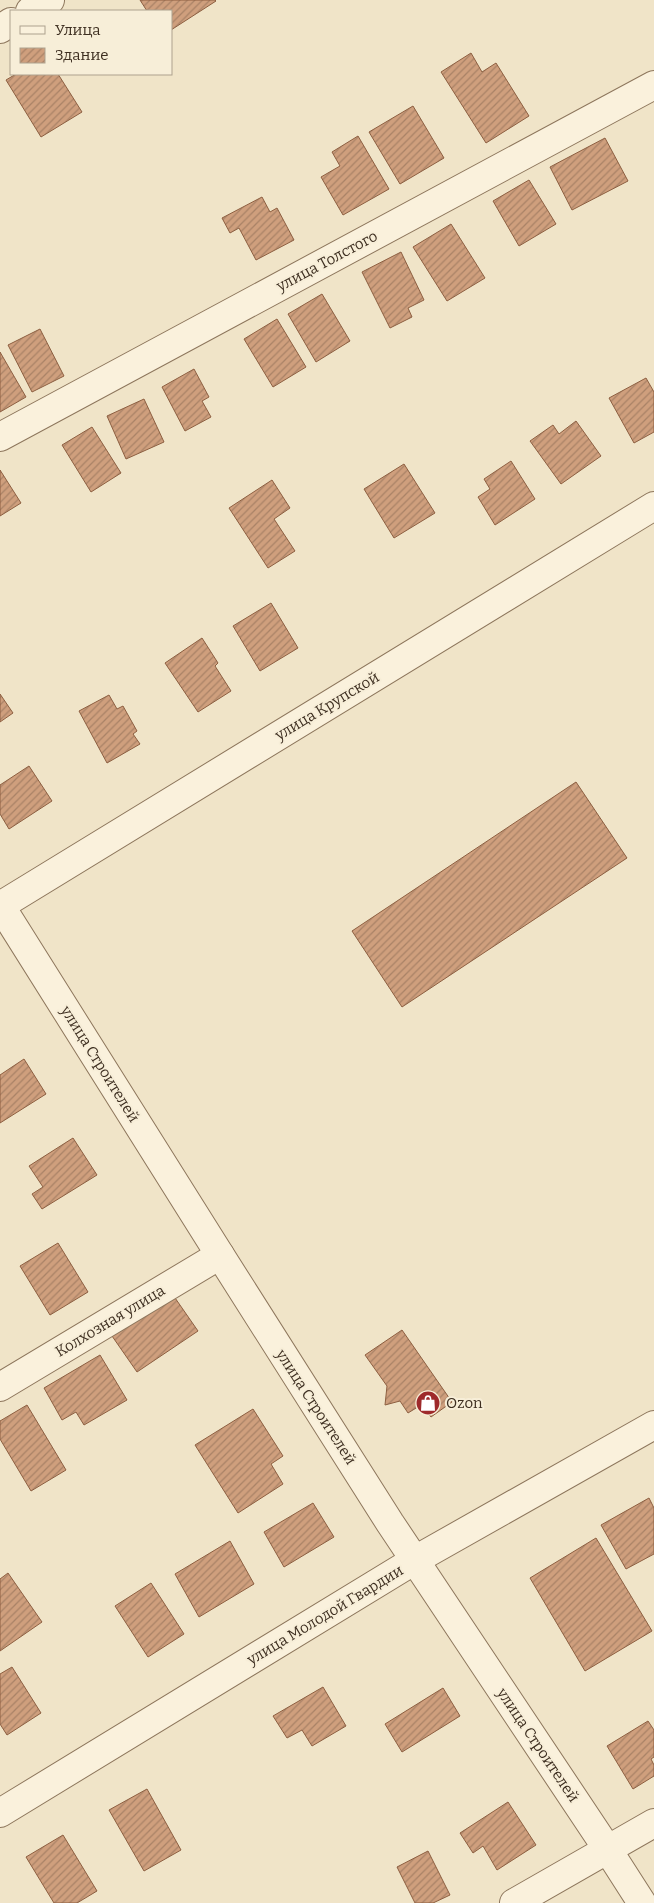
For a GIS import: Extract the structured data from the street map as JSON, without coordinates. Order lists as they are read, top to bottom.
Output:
{
  "streets": {
    "street": [
      "улица Толстого",
      "улица Крупской",
      "улица Строителей",
      "Колхозная улица",
      "улица Молодой Гвардии"
    ]
  },
  "crossings": [
    ["улица Крупской", "улица Строителей"],
    ["улица Строителей", "Колхозная улица"],
    ["улица Строителей", "улица Молодой Гвардии"]
  ],
  "places": {
    "shop": ["Ozon"]
  },
  "legend": ["Улица", "Здание"]
}
